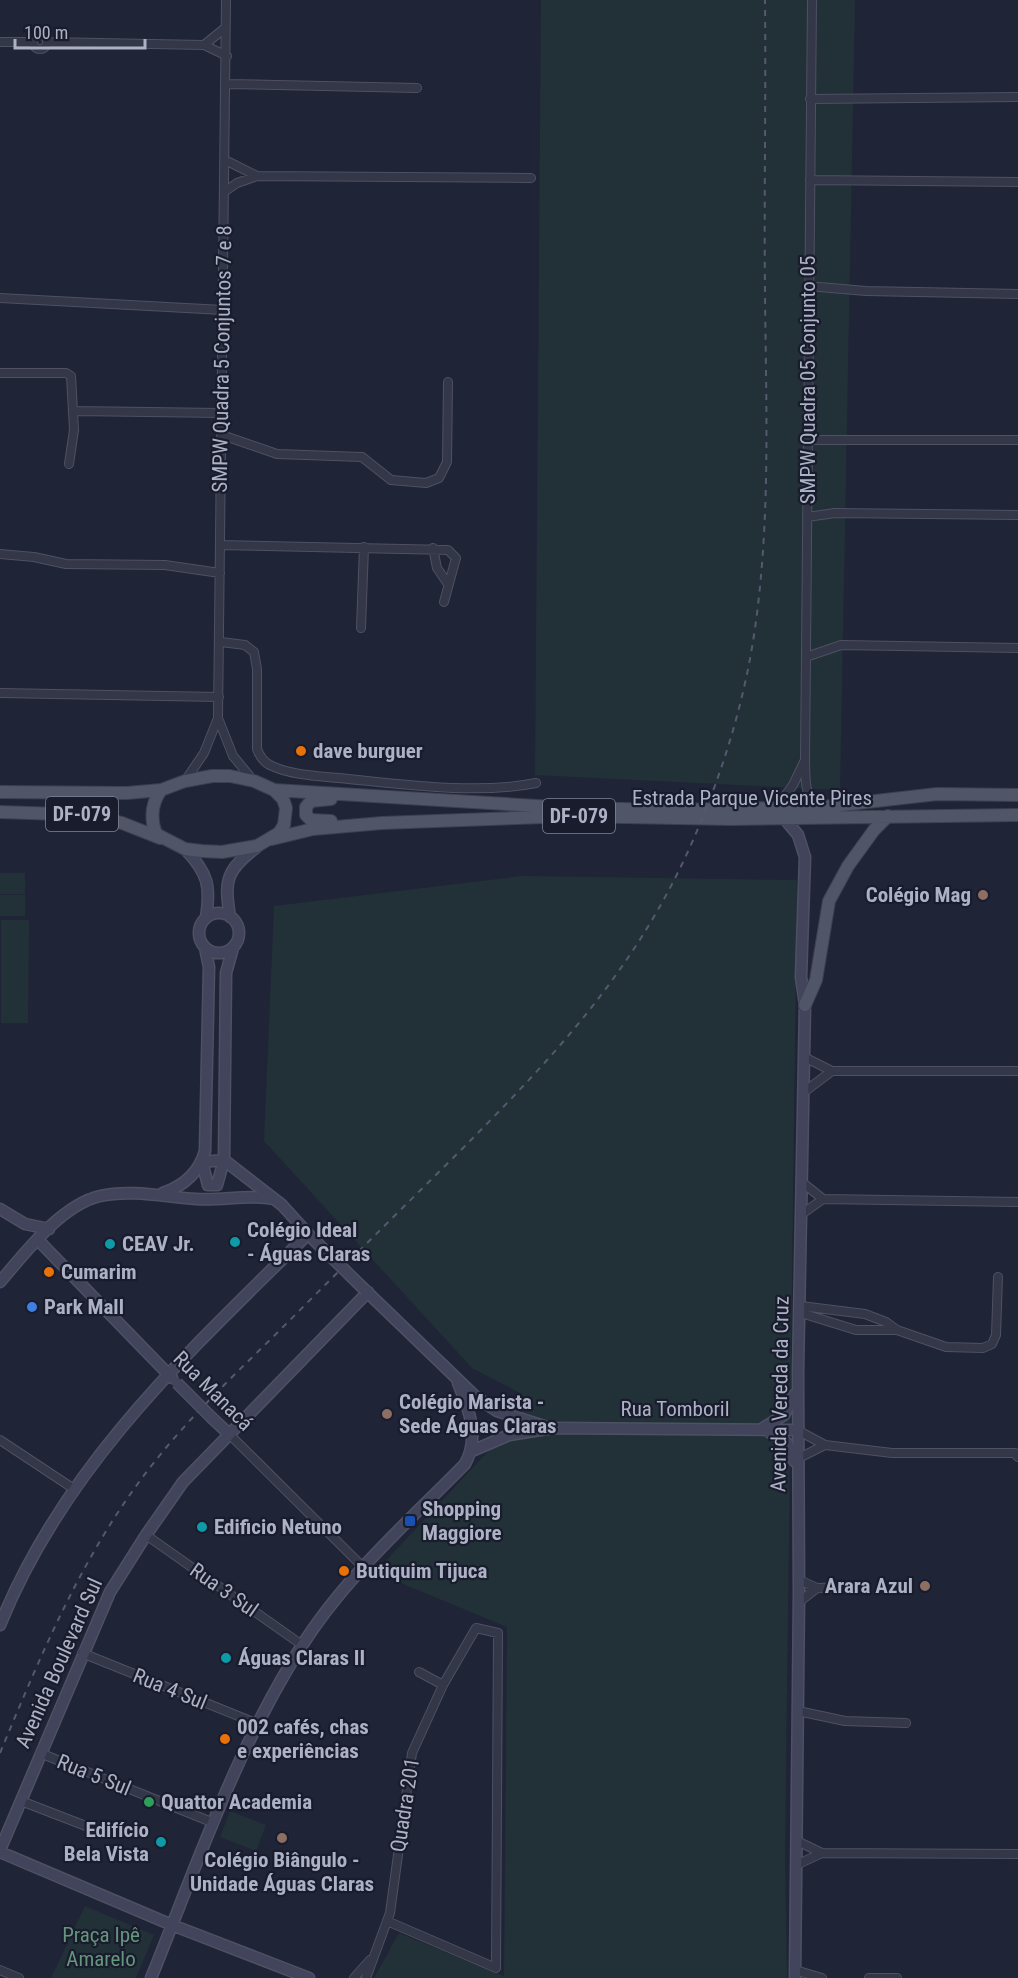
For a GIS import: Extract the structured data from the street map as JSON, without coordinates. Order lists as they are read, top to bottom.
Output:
{
  "streets": {
    "main road": ["Estrada Parque Vicente Pires", "DF-079"],
    "street": [
      "SMPW Quadra 5 Conjuntos 7 e 8",
      "SMPW Quadra 05 Conjunto 05",
      "Rua Manacá",
      "Avenida Vereda da Cruz",
      "Rua Tomboril",
      "Rua 3 Sul",
      "Avenida Boulevard Sul",
      "Rua 4 Sul",
      "Rua 5 Sul",
      "Quadra 201"
    ]
  },
  "crossings": [
    ["SMPW Quadra 5 Conjuntos 7 e 8", "Estrada Parque Vicente Pires"],
    ["SMPW Quadra 5 Conjuntos 7 e 8", "DF-079"],
    ["SMPW Quadra 05 Conjunto 05", "Estrada Parque Vicente Pires"],
    ["SMPW Quadra 05 Conjunto 05", "Avenida Vereda da Cruz"],
    ["Estrada Parque Vicente Pires", "DF-079"],
    ["Estrada Parque Vicente Pires", "Avenida Vereda da Cruz"],
    ["Rua Manacá", "Avenida Boulevard Sul"],
    ["Avenida Vereda da Cruz", "Rua Tomboril"],
    ["Rua Tomboril", "Avenida Boulevard Sul"],
    ["Rua 3 Sul", "Avenida Boulevard Sul"],
    ["Avenida Boulevard Sul", "Rua 4 Sul"],
    ["Avenida Boulevard Sul", "Rua 5 Sul"]
  ],
  "parks": ["Praça Ipê Amarelo"],
  "places": {
    "other": [
      "dave burguer",
      "Colégio Mag",
      "Colégio Ideal - Águas Claras",
      "CEAV Jr.",
      "Cumarim",
      "Park Mall",
      "Colégio Marista - Sede Águas Claras",
      "Edificio Netuno",
      "Butiquim Tijuca",
      "Arara Azul",
      "Águas Claras II",
      "002 cafés, chas e experiências",
      "Quattor Academia",
      "Colégio Biângulo - Unidade Águas Claras",
      "Edifício Bela Vista"
    ],
    "transit": ["Shopping Maggiore"]
  },
  "scale_bar": "100 m"
}
